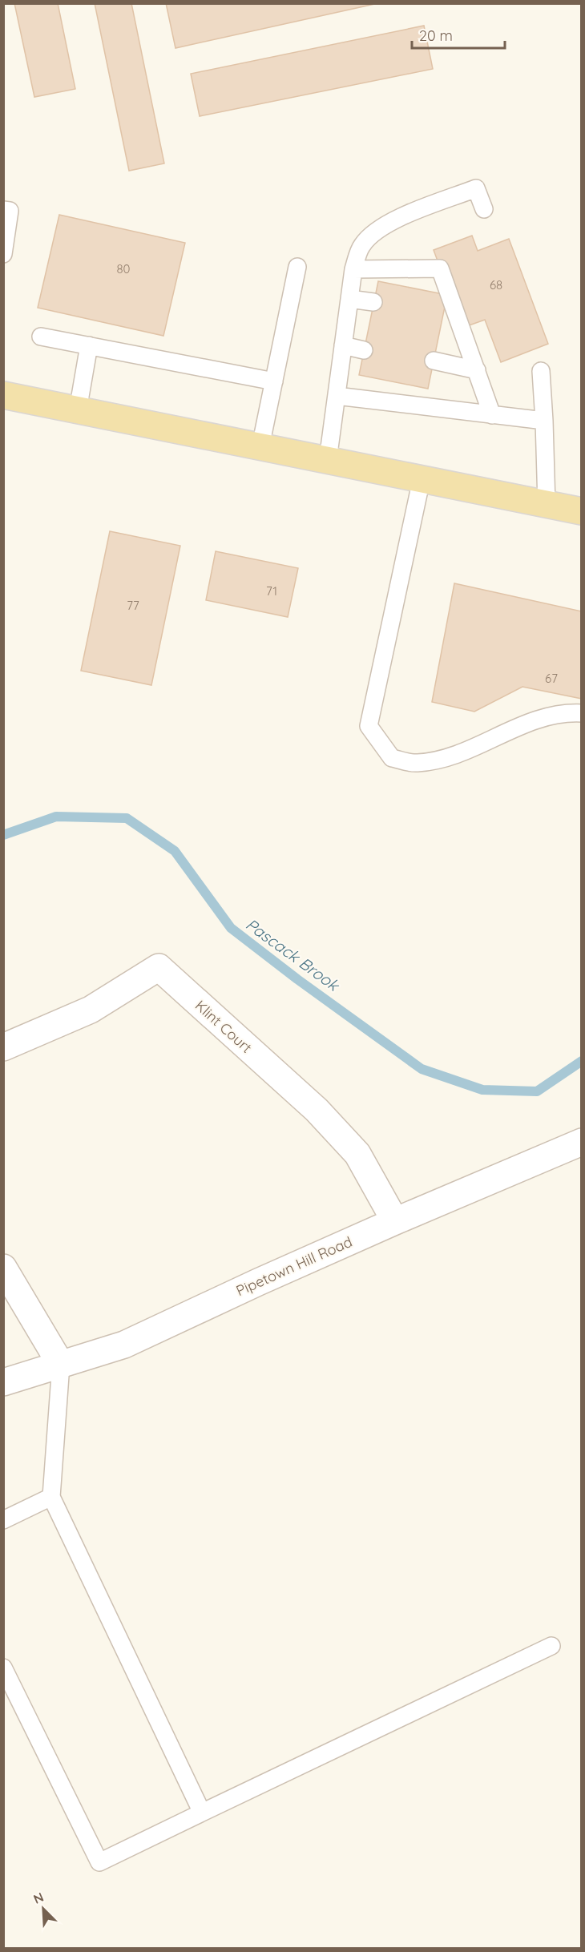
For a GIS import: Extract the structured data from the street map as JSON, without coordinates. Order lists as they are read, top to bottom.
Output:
{
  "streets": {
    "street": ["Klint Court", "Pipetown Hill Road"]
  },
  "crossings": [
    ["Klint Court", "Pipetown Hill Road"]
  ],
  "water": ["Pascack Brook"],
  "house_numbers": [
    "80",
    "68",
    "71",
    "77",
    "67"
  ],
  "scale_bar": "20 m",
  "north": "top left"
}
